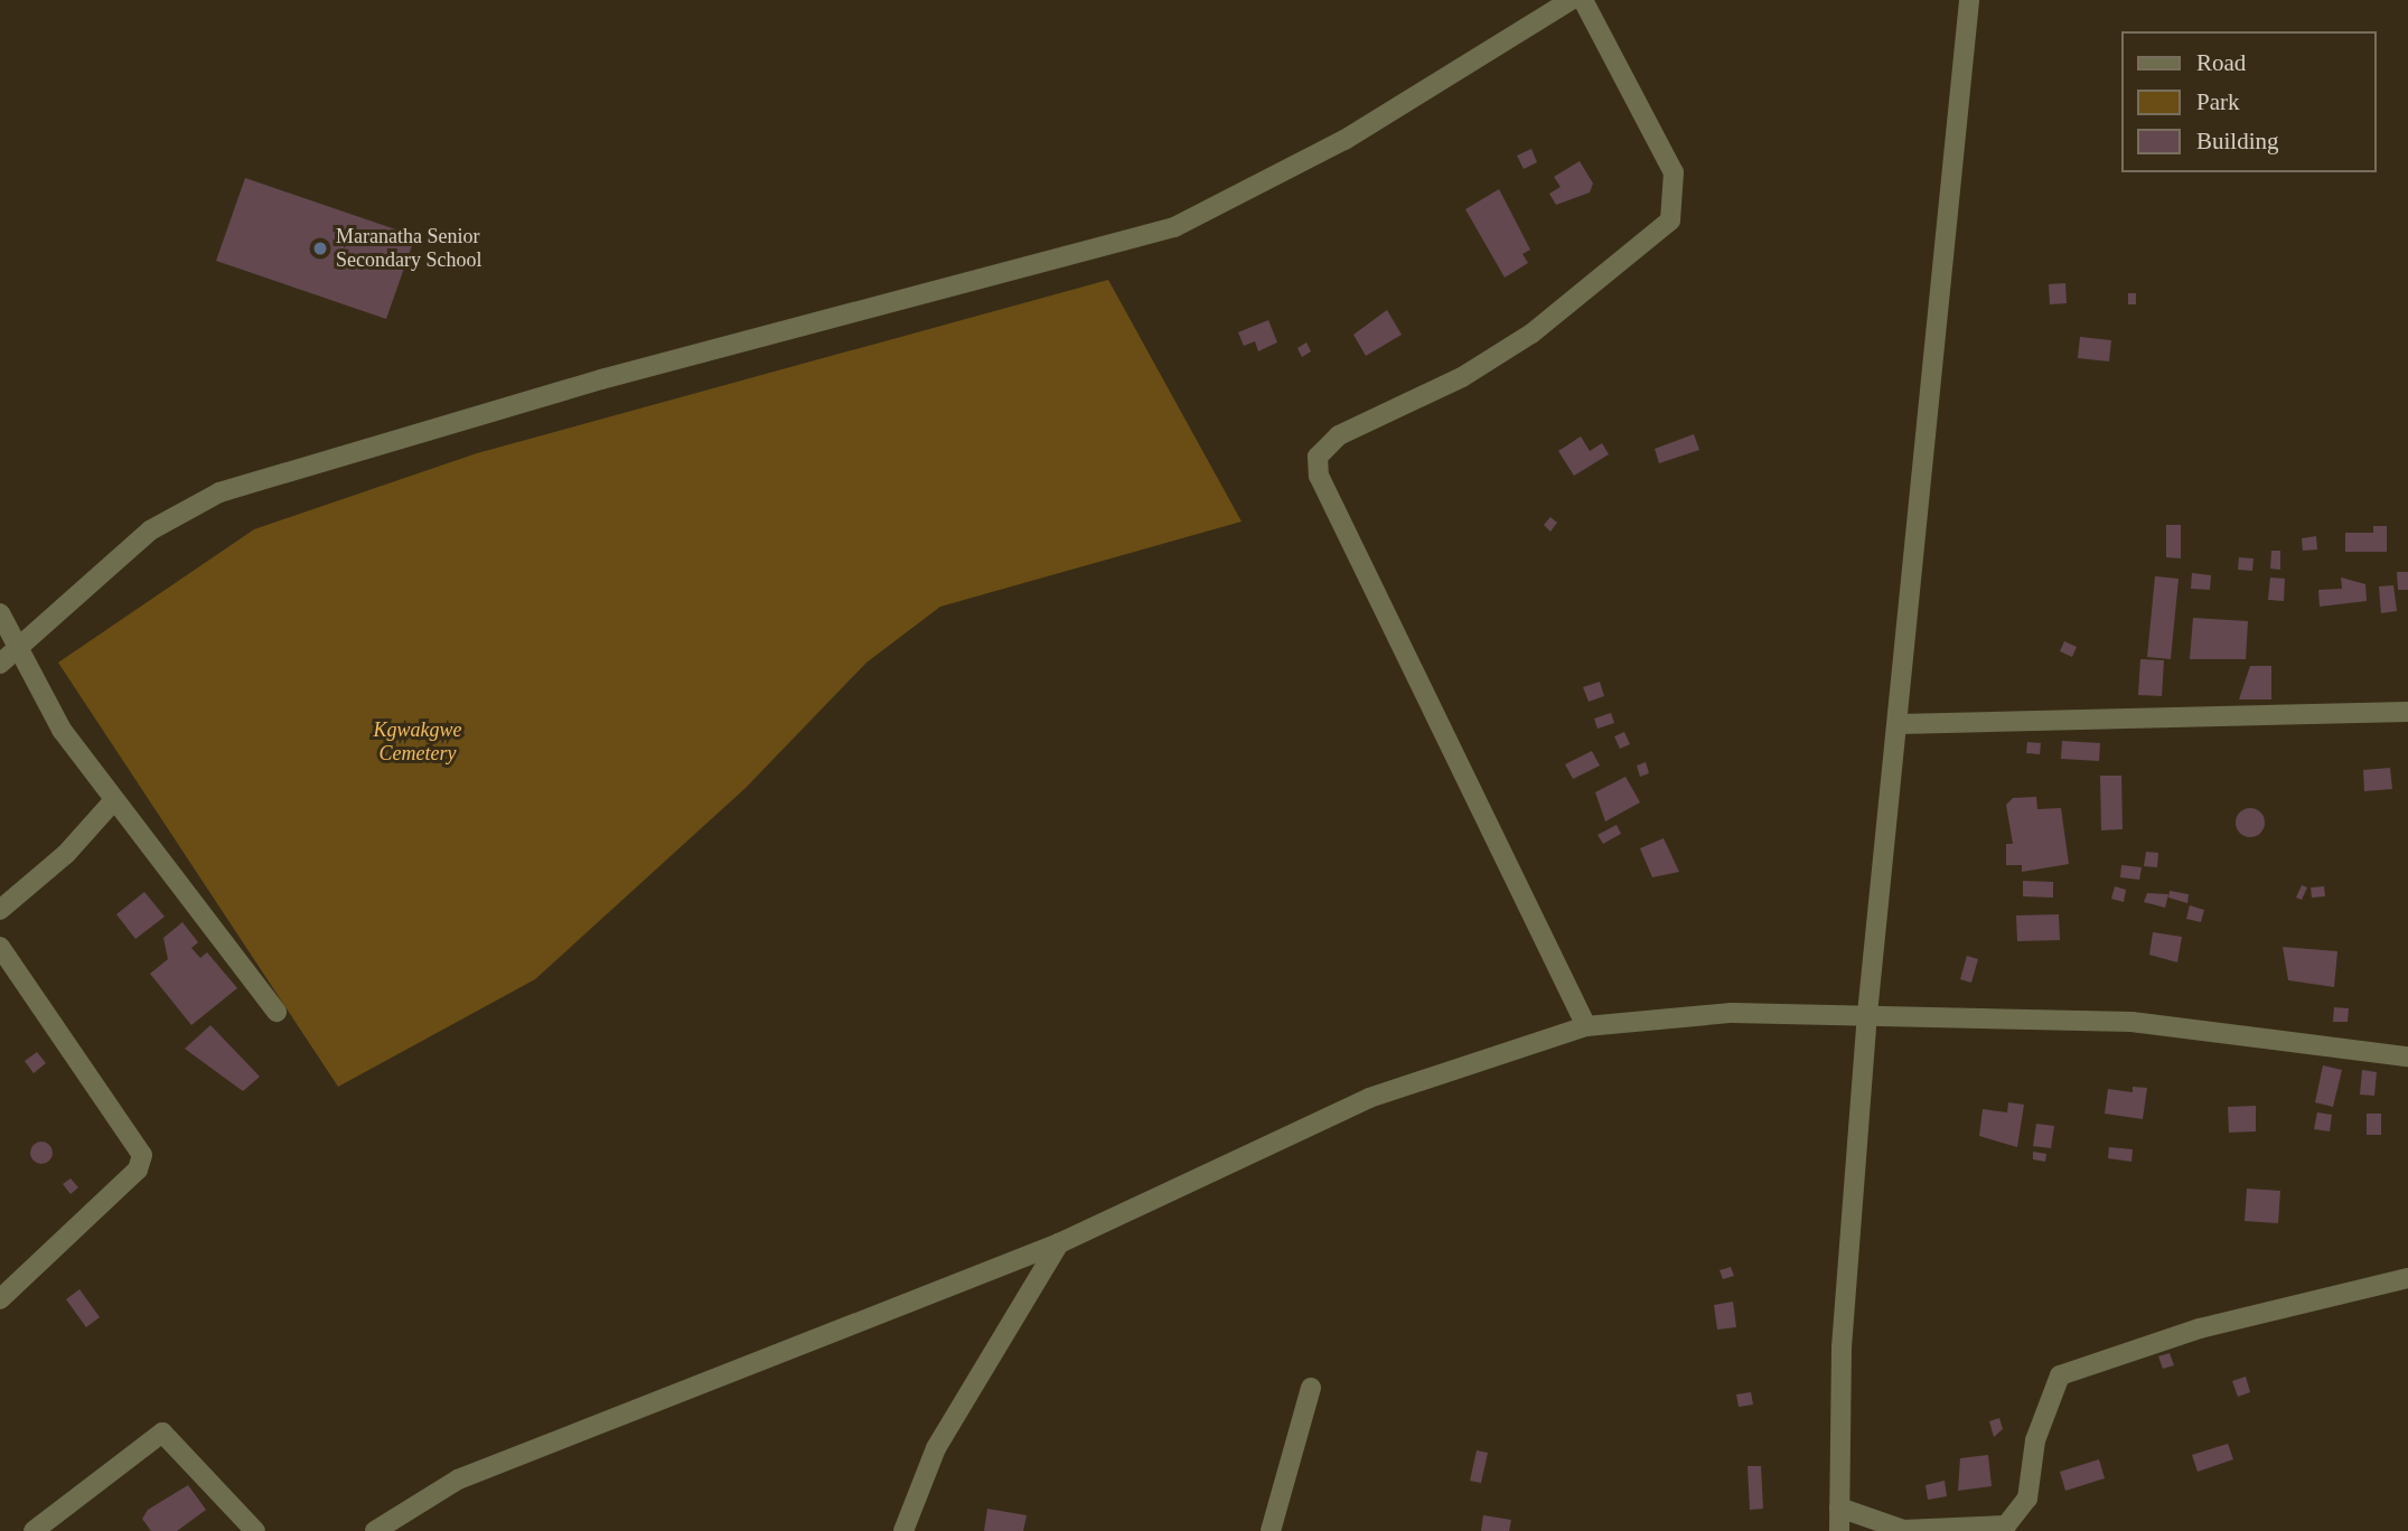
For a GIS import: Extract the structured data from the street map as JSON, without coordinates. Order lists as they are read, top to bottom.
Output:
{
  "parks": ["Kgwakgwe Cemetery"],
  "places": ["Maranatha Senior Secondary School"],
  "legend": ["Road", "Park", "Building"]
}
